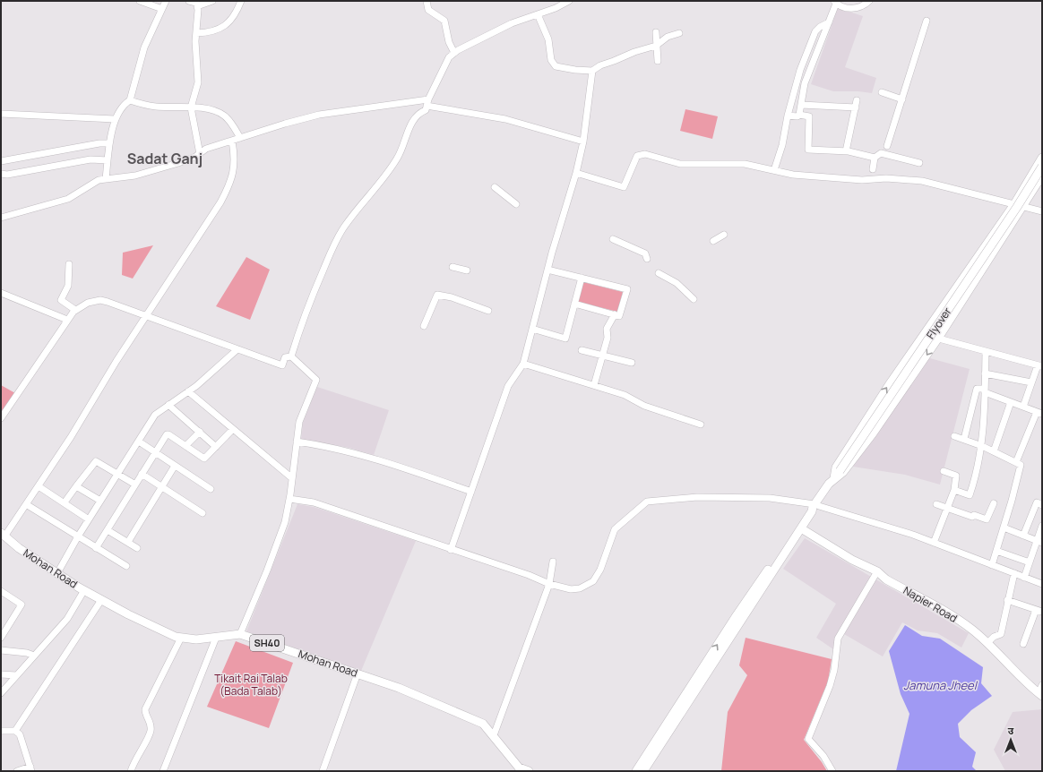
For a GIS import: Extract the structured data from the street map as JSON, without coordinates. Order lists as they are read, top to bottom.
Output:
{
  "streets": {
    "main road": [
      "Flyover",
      "Mohan Road",
      "Napier Road",
      "SH40"
    ]
  },
  "districts": ["Sadat Ganj"],
  "water": ["Jamuna Jheel"],
  "parks": ["Tikait Rai Talab (Bada Talab)"],
  "north": "top"
}
